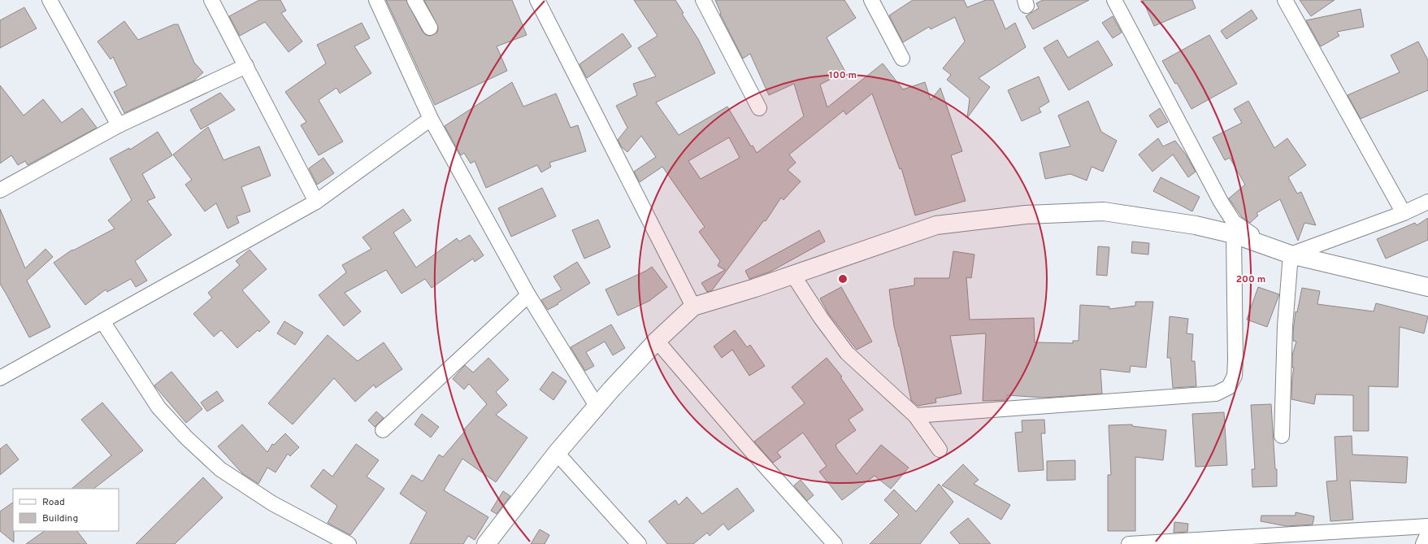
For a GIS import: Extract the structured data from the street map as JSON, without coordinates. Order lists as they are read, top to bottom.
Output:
{
  "legend": ["Road", "Building"],
  "rings": ["100 m", "200 m"]
}
